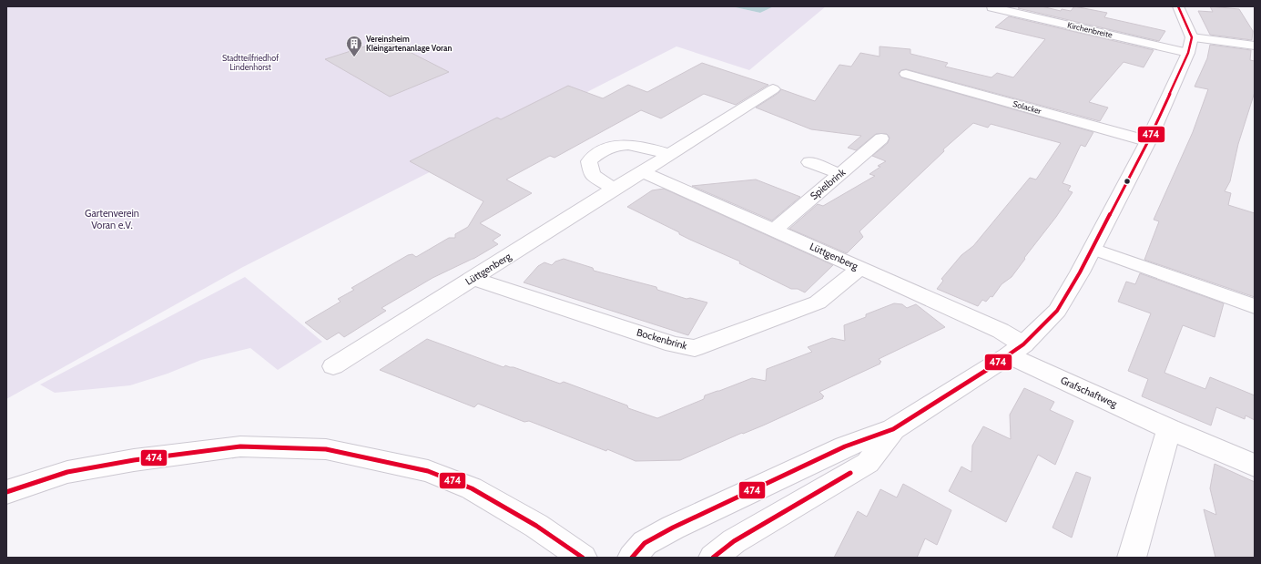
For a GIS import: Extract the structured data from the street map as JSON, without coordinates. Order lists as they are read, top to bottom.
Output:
{
  "streets": {
    "street": [
      "Kirchenbreite",
      "Solacker",
      "Spielbrink",
      "Lüttgenberg",
      "Bockenbrink",
      "Grafschaftweg"
    ]
  },
  "crossings": [
    ["Spielbrink", "Lüttgenberg"],
    ["Lüttgenberg", "Bockenbrink"],
    ["Lüttgenberg", "Grafschaftweg"]
  ],
  "parks": ["Stadtteilfriedhof Lindenhorst", "Gartenverein Voran e.V."],
  "places": {
    "building": ["Vereinsheim Kleingartenanlage Voran"]
  },
  "lines": ["transit line 474"]
}
